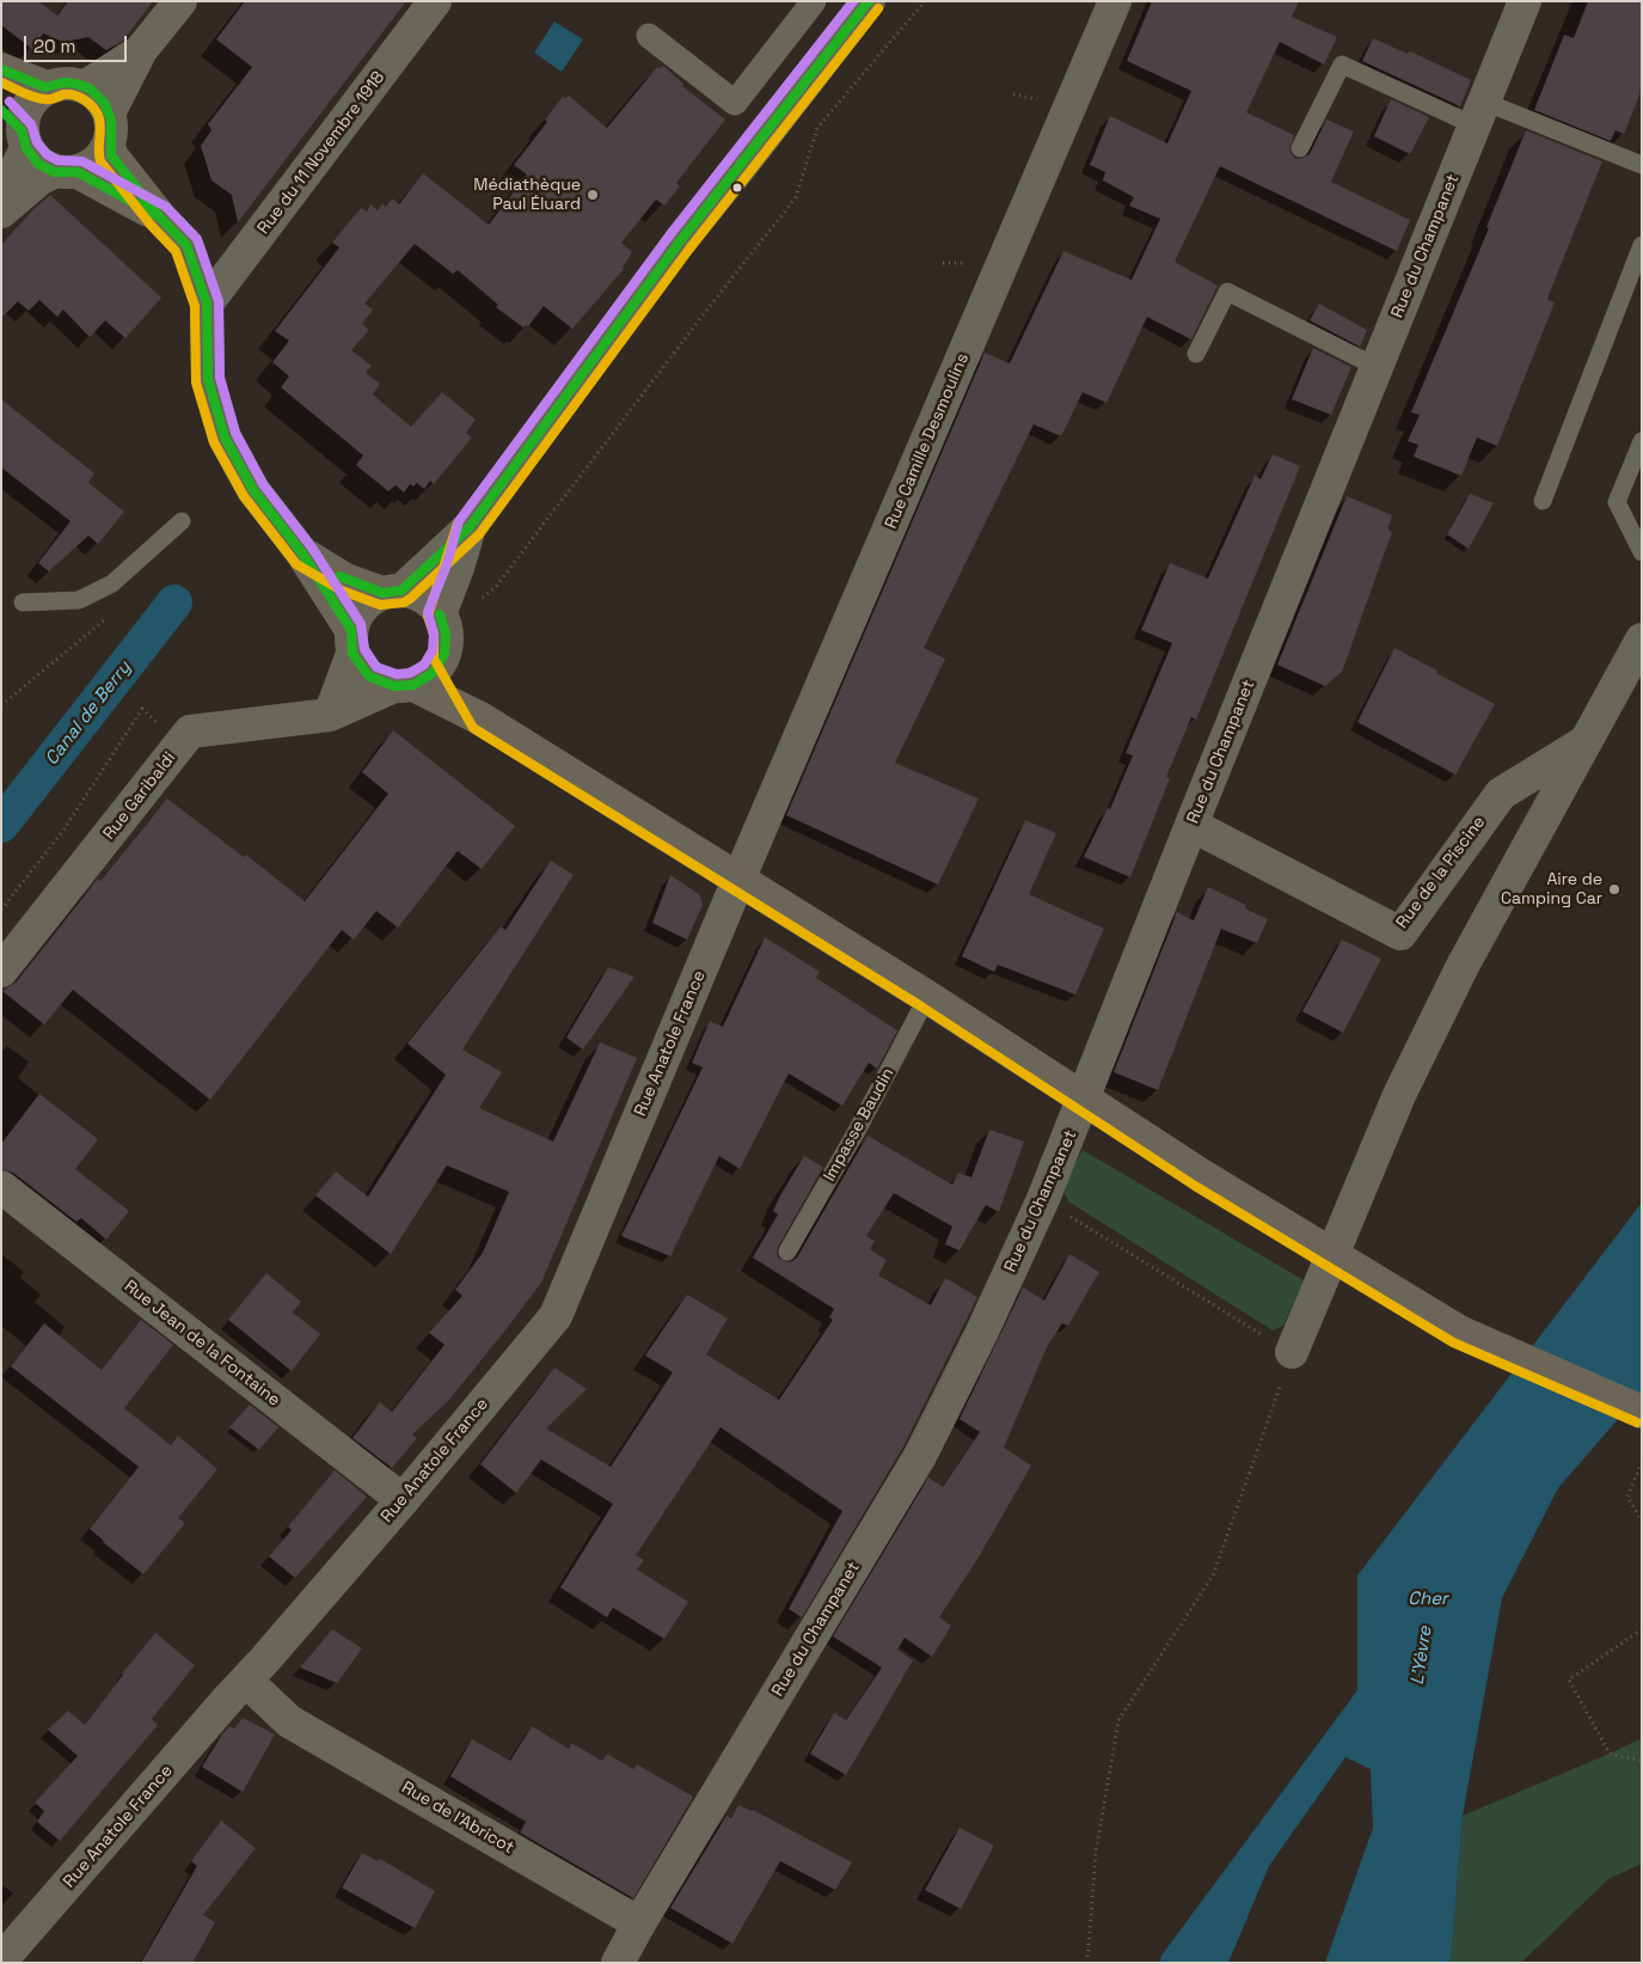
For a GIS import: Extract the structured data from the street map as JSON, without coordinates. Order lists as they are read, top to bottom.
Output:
{
  "streets": {
    "street": [
      "Rue du 11 Novembre 1918",
      "Rue du Champanet",
      "Rue Camille Desmoulins",
      "Rue Garibaldi",
      "Rue de la Piscine",
      "Rue Anatole France",
      "Rue Jean de la Fontaine",
      "Rue de l'Abricot"
    ],
    "lane": ["Impasse Baudin"]
  },
  "crossings": [
    ["Rue du Champanet", "Rue de la Piscine"],
    ["Rue du Champanet", "Rue de l'Abricot"],
    ["Rue Camille Desmoulins", "Rue Anatole France"],
    ["Rue Anatole France", "Rue Jean de la Fontaine"],
    ["Rue Anatole France", "Rue de l'Abricot"]
  ],
  "water": ["Canal de Berry", "Cher", "L'Yèvre"],
  "places": ["Médiathèque Paul Éluard", "Aire de Camping Car"],
  "scale_bar": "20 m"
}
